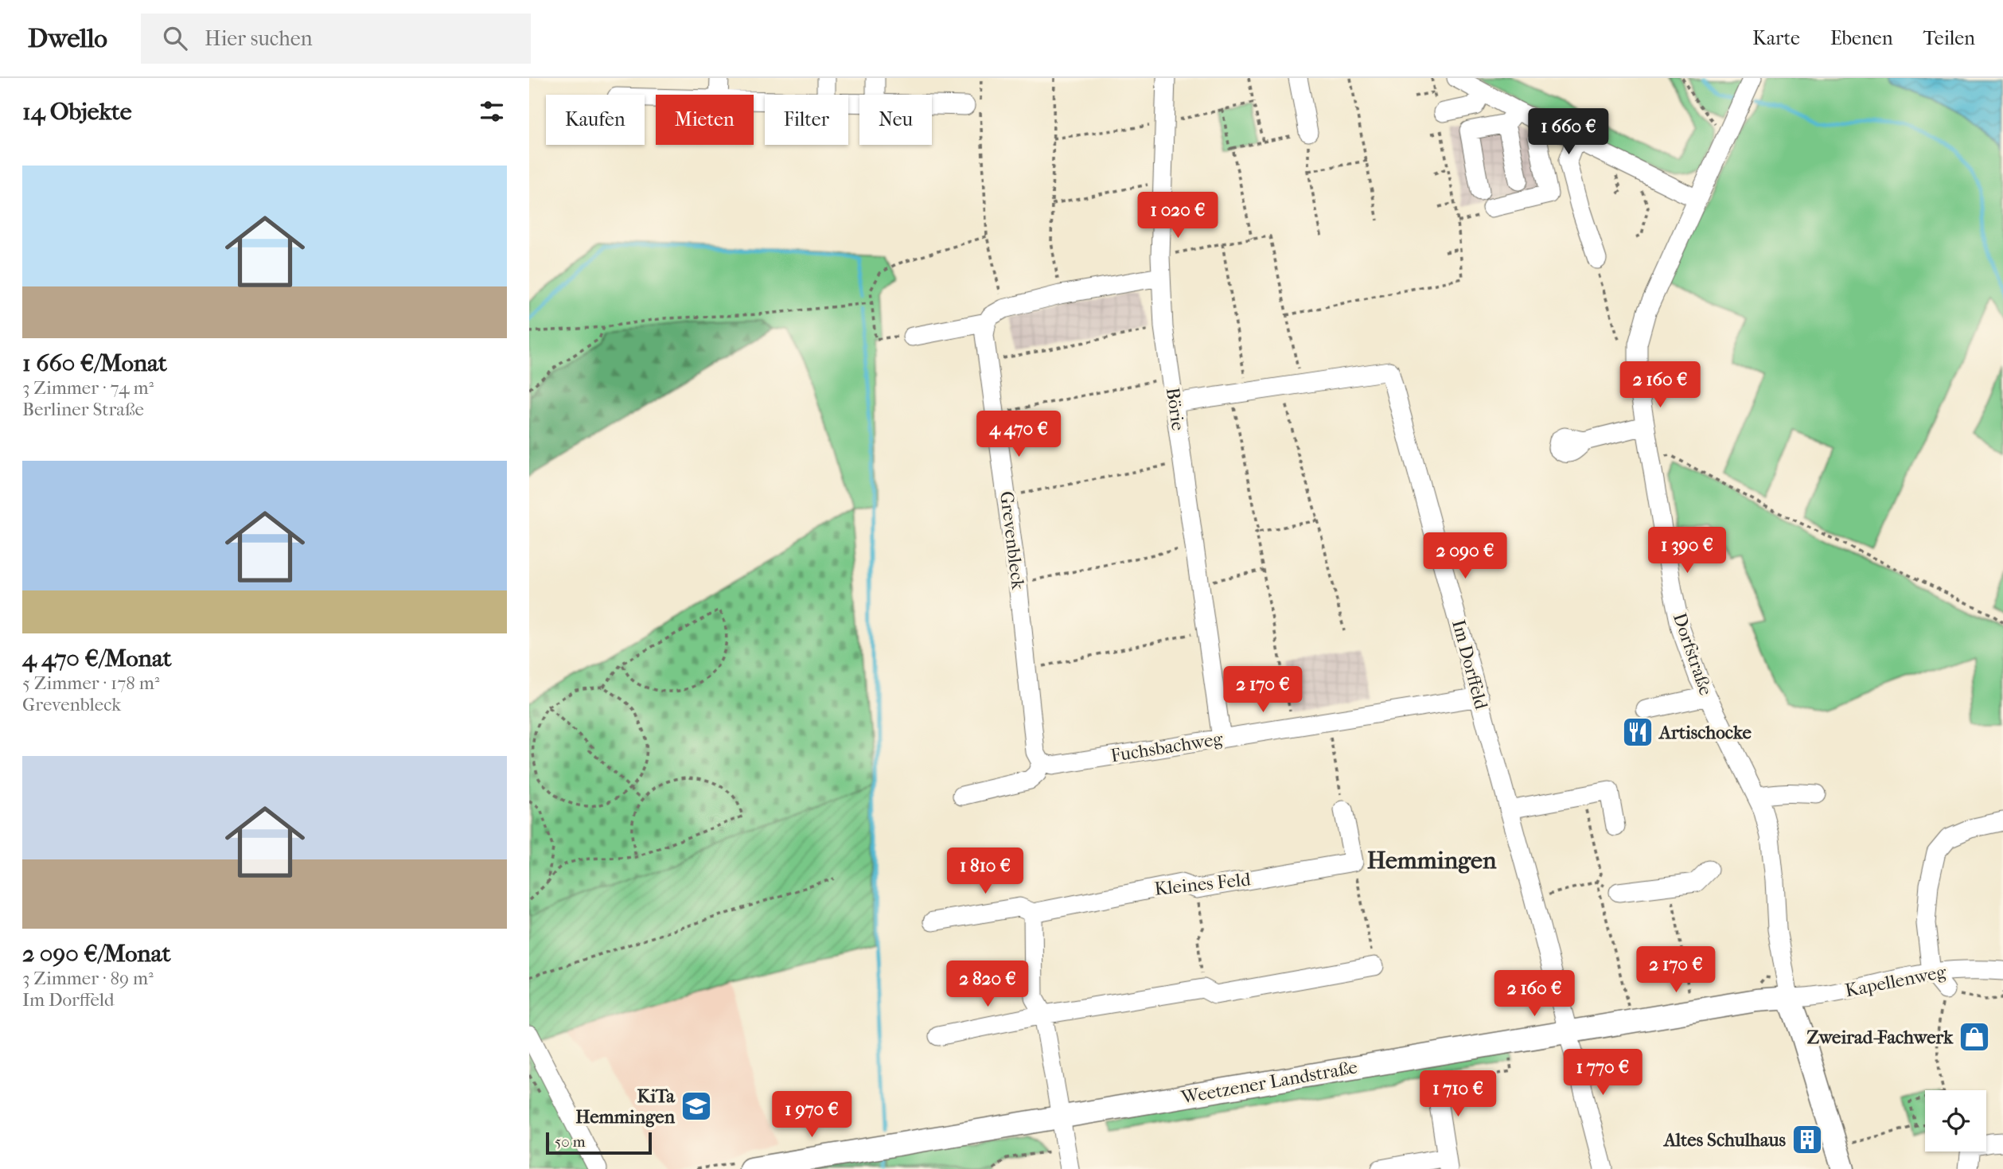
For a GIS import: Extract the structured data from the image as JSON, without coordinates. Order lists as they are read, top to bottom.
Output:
{
  "streets": {
    "main road": ["Dorfstraße", "Weetzener Landstraße"],
    "street": [
      "Börie",
      "Grevenbleck",
      "Im Dorffeld",
      "Fuchsbachweg",
      "Kleines Feld",
      "Kapellenweg"
    ]
  },
  "crossings": [
    ["Börie", "Im Dorffeld"],
    ["Börie", "Fuchsbachweg"],
    ["Grevenbleck", "Fuchsbachweg"],
    ["Dorfstraße", "Kapellenweg"],
    ["Dorfstraße", "Weetzener Landstraße"],
    ["Im Dorffeld", "Fuchsbachweg"],
    ["Im Dorffeld", "Weetzener Landstraße"],
    ["Kapellenweg", "Weetzener Landstraße"]
  ],
  "districts": ["Hemmingen"],
  "places": {
    "restaurant": ["Artischocke"],
    "shop": ["Zweirad-Fachwerk"],
    "school or university": ["KiTa Hemmingen"],
    "building": ["Altes Schulhaus"]
  },
  "scale_bar": "50 m",
  "page": {
    "header": "Dwello",
    "search": "Hier suchen",
    "nav": ["Karte", "Ebenen", "Teilen"],
    "heading": "14 Objekte",
    "chip": [
      "Kaufen",
      "Mieten",
      "Filter",
      "Neu"
    ],
    "price": [
      "1 660 €",
      "1 020 €",
      "2 160 €",
      "4 470 €",
      "1 390 €",
      "2 090 €",
      "2 170 €",
      "1 810 €",
      "2 170 €",
      "2 820 €",
      "2 160 €",
      "1 770 €",
      "1 710 €",
      "1 970 €"
    ],
    "list": [
      {
        "name": "1 660 €/Monat",
        "note": "3 Zimmer · 74 m² · Berliner Straße"
      },
      {
        "name": "4 470 €/Monat",
        "note": "5 Zimmer · 178 m² · Grevenbleck"
      },
      {
        "name": "2 090 €/Monat",
        "note": "3 Zimmer · 89 m² · Im Dorffeld"
      }
    ],
    "scale": "50 m"
  }
}
